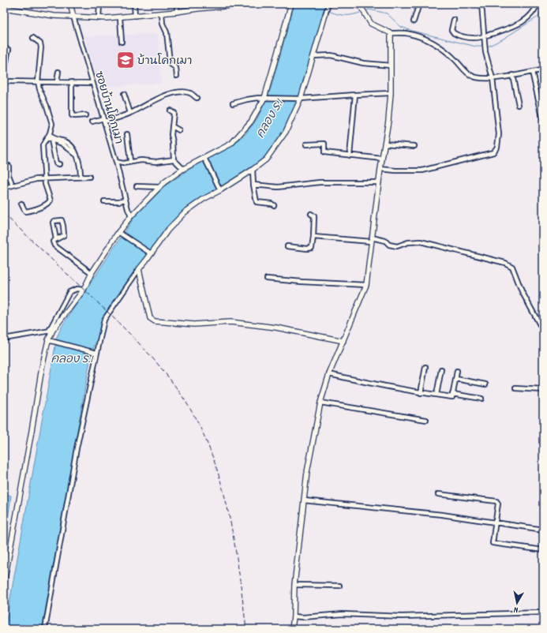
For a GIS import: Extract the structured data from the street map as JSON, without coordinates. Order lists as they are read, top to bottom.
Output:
{
  "streets": {
    "street": ["ซอยบ้านโคกเมา"]
  },
  "water": ["คลอง ร.1"],
  "places": {
    "school or university": ["บ้านโคกเมา"]
  },
  "north": "bottom"
}
